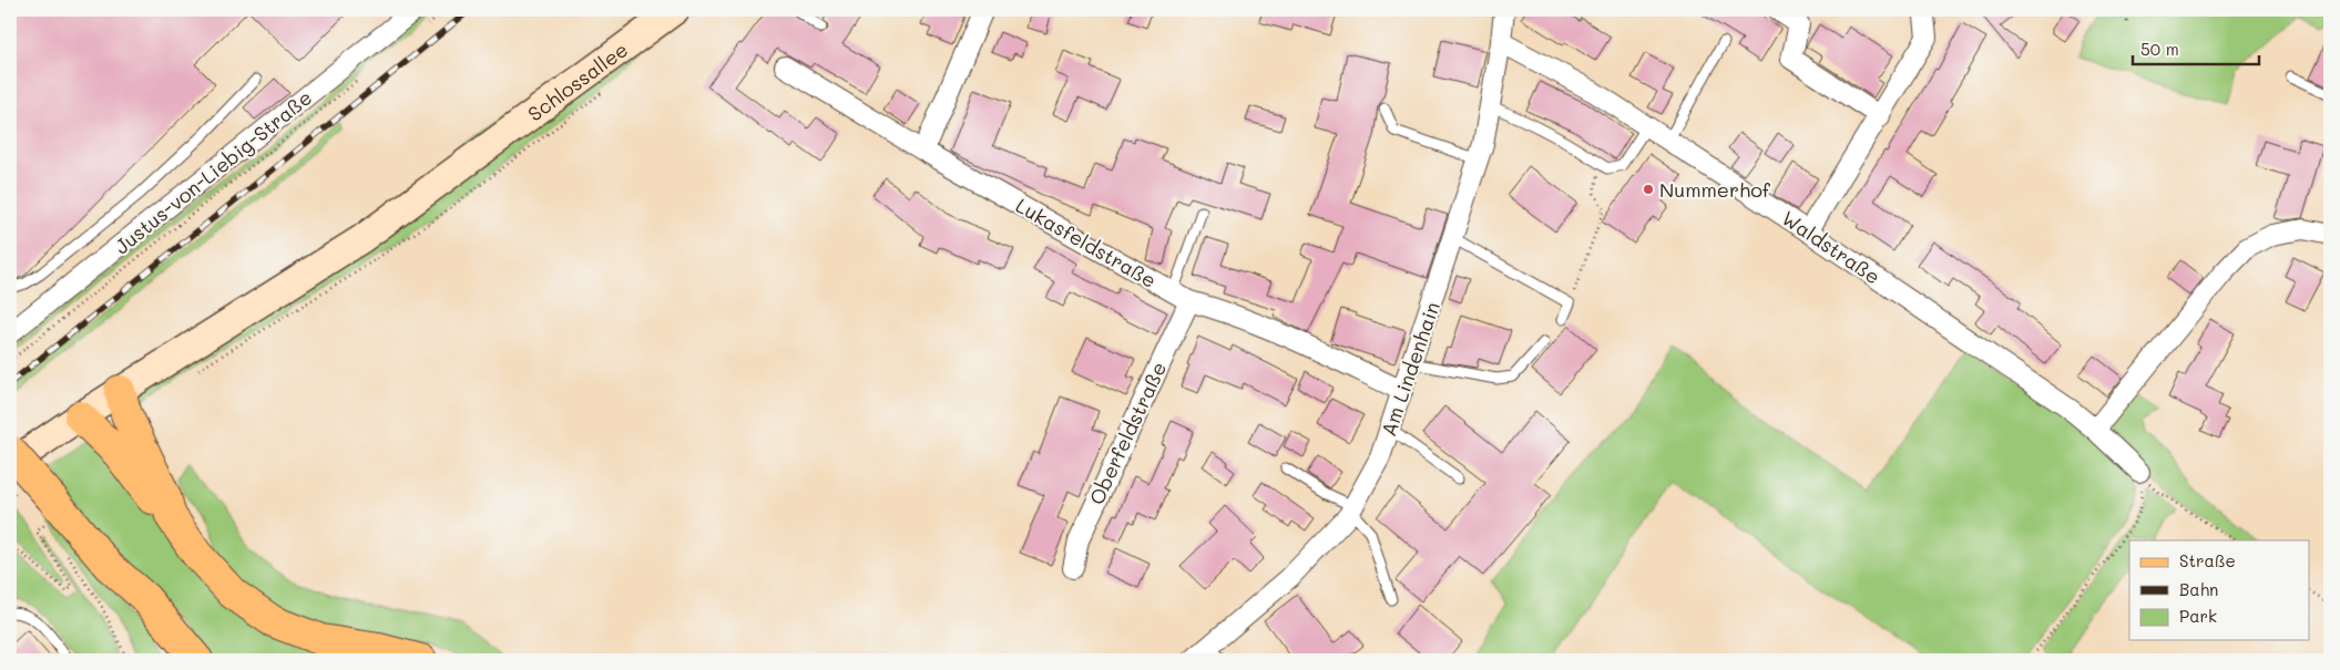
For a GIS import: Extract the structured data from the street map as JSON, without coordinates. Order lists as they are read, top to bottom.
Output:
{
  "streets": {
    "main road": ["Schlossallee"],
    "street": [
      "Justus-von-Liebig-Straße",
      "Lukasfeldstraße",
      "Waldstraße",
      "Am Lindenhain",
      "Oberfeldstraße"
    ]
  },
  "crossings": [
    ["Lukasfeldstraße", "Am Lindenhain"],
    ["Lukasfeldstraße", "Oberfeldstraße"],
    ["Waldstraße", "Am Lindenhain"]
  ],
  "places": ["Nummerhof"],
  "legend": ["Straße", "Bahn", "Park"],
  "scale_bar": "50 m"
}
